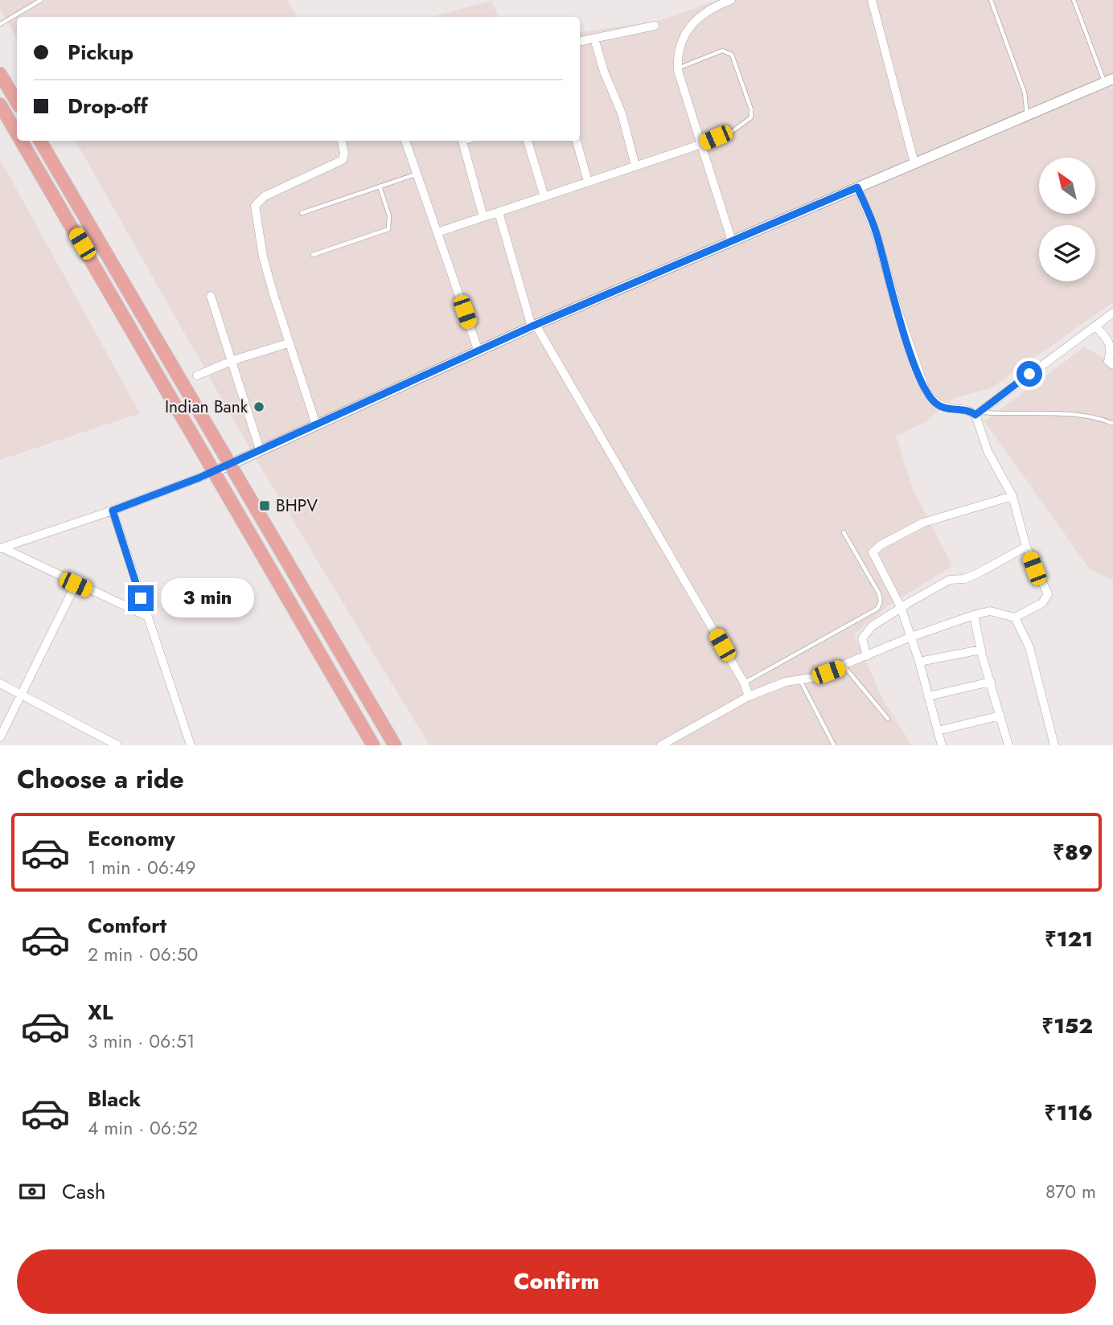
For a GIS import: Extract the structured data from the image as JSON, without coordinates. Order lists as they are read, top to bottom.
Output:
{
  "places": {
    "other": ["Indian Bank"],
    "transit": ["BHPV"]
  },
  "north": "top left",
  "page": {
    "banner": ["Pickup", "Drop-off"],
    "bubble": "3 min",
    "heading": "Choose a ride",
    "list": [
      {
        "name": "Economy",
        "note": "1 min · 06:49",
        "value": "₹89"
      },
      {
        "name": "Comfort",
        "note": "2 min · 06:50",
        "value": "₹121"
      },
      {
        "name": "XL",
        "note": "3 min · 06:51",
        "value": "₹152"
      },
      {
        "name": "Black",
        "note": "4 min · 06:52",
        "value": "₹116"
      }
    ],
    "pay": ["Cash", "870 m"],
    "buttons": "Confirm"
  }
}
